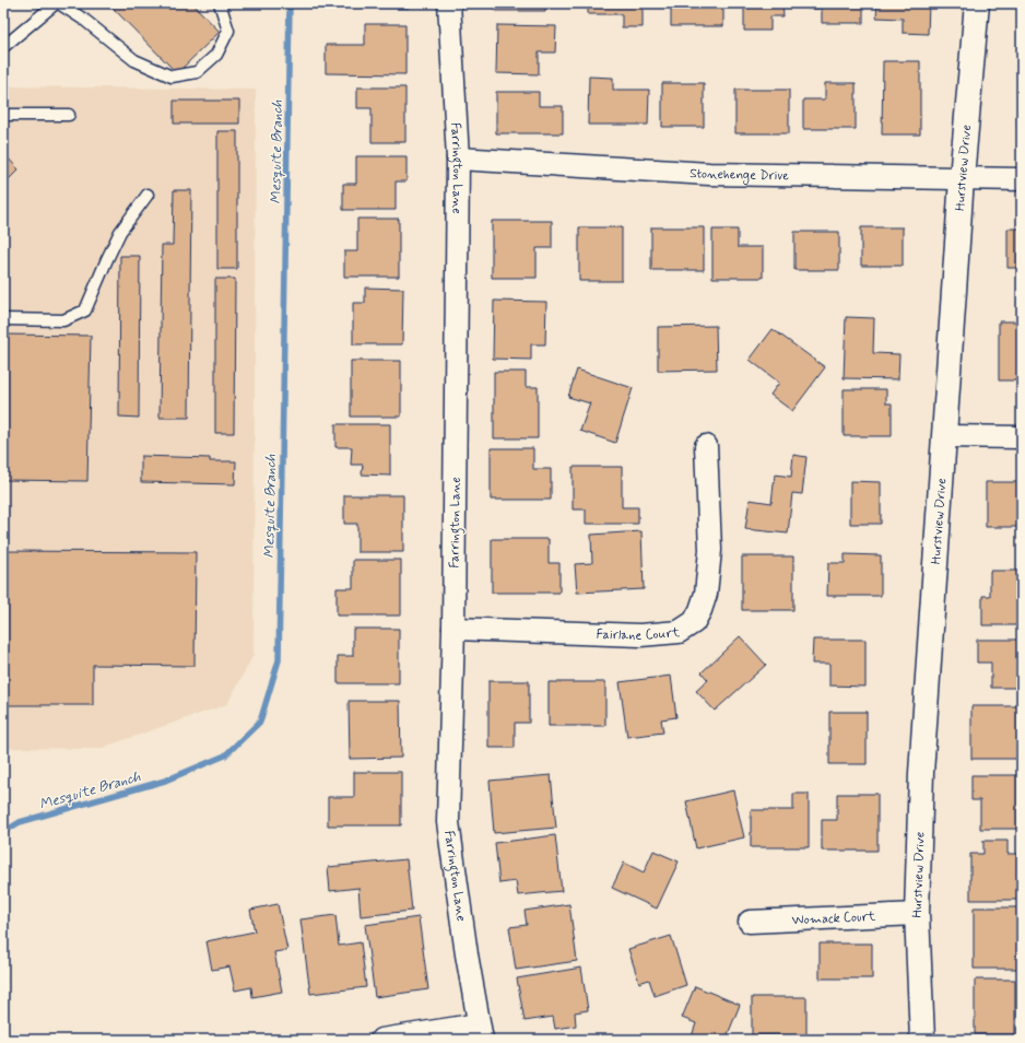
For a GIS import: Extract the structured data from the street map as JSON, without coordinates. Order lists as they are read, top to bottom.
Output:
{
  "streets": {
    "street": [
      "Hurstview Drive",
      "Farrington Lane",
      "Stonehenge Drive",
      "Fairlane Court",
      "Womack Court"
    ]
  },
  "crossings": [
    ["Hurstview Drive", "Stonehenge Drive"],
    ["Hurstview Drive", "Womack Court"],
    ["Farrington Lane", "Stonehenge Drive"],
    ["Farrington Lane", "Fairlane Court"]
  ],
  "water": ["Mesquite Branch"]
}
